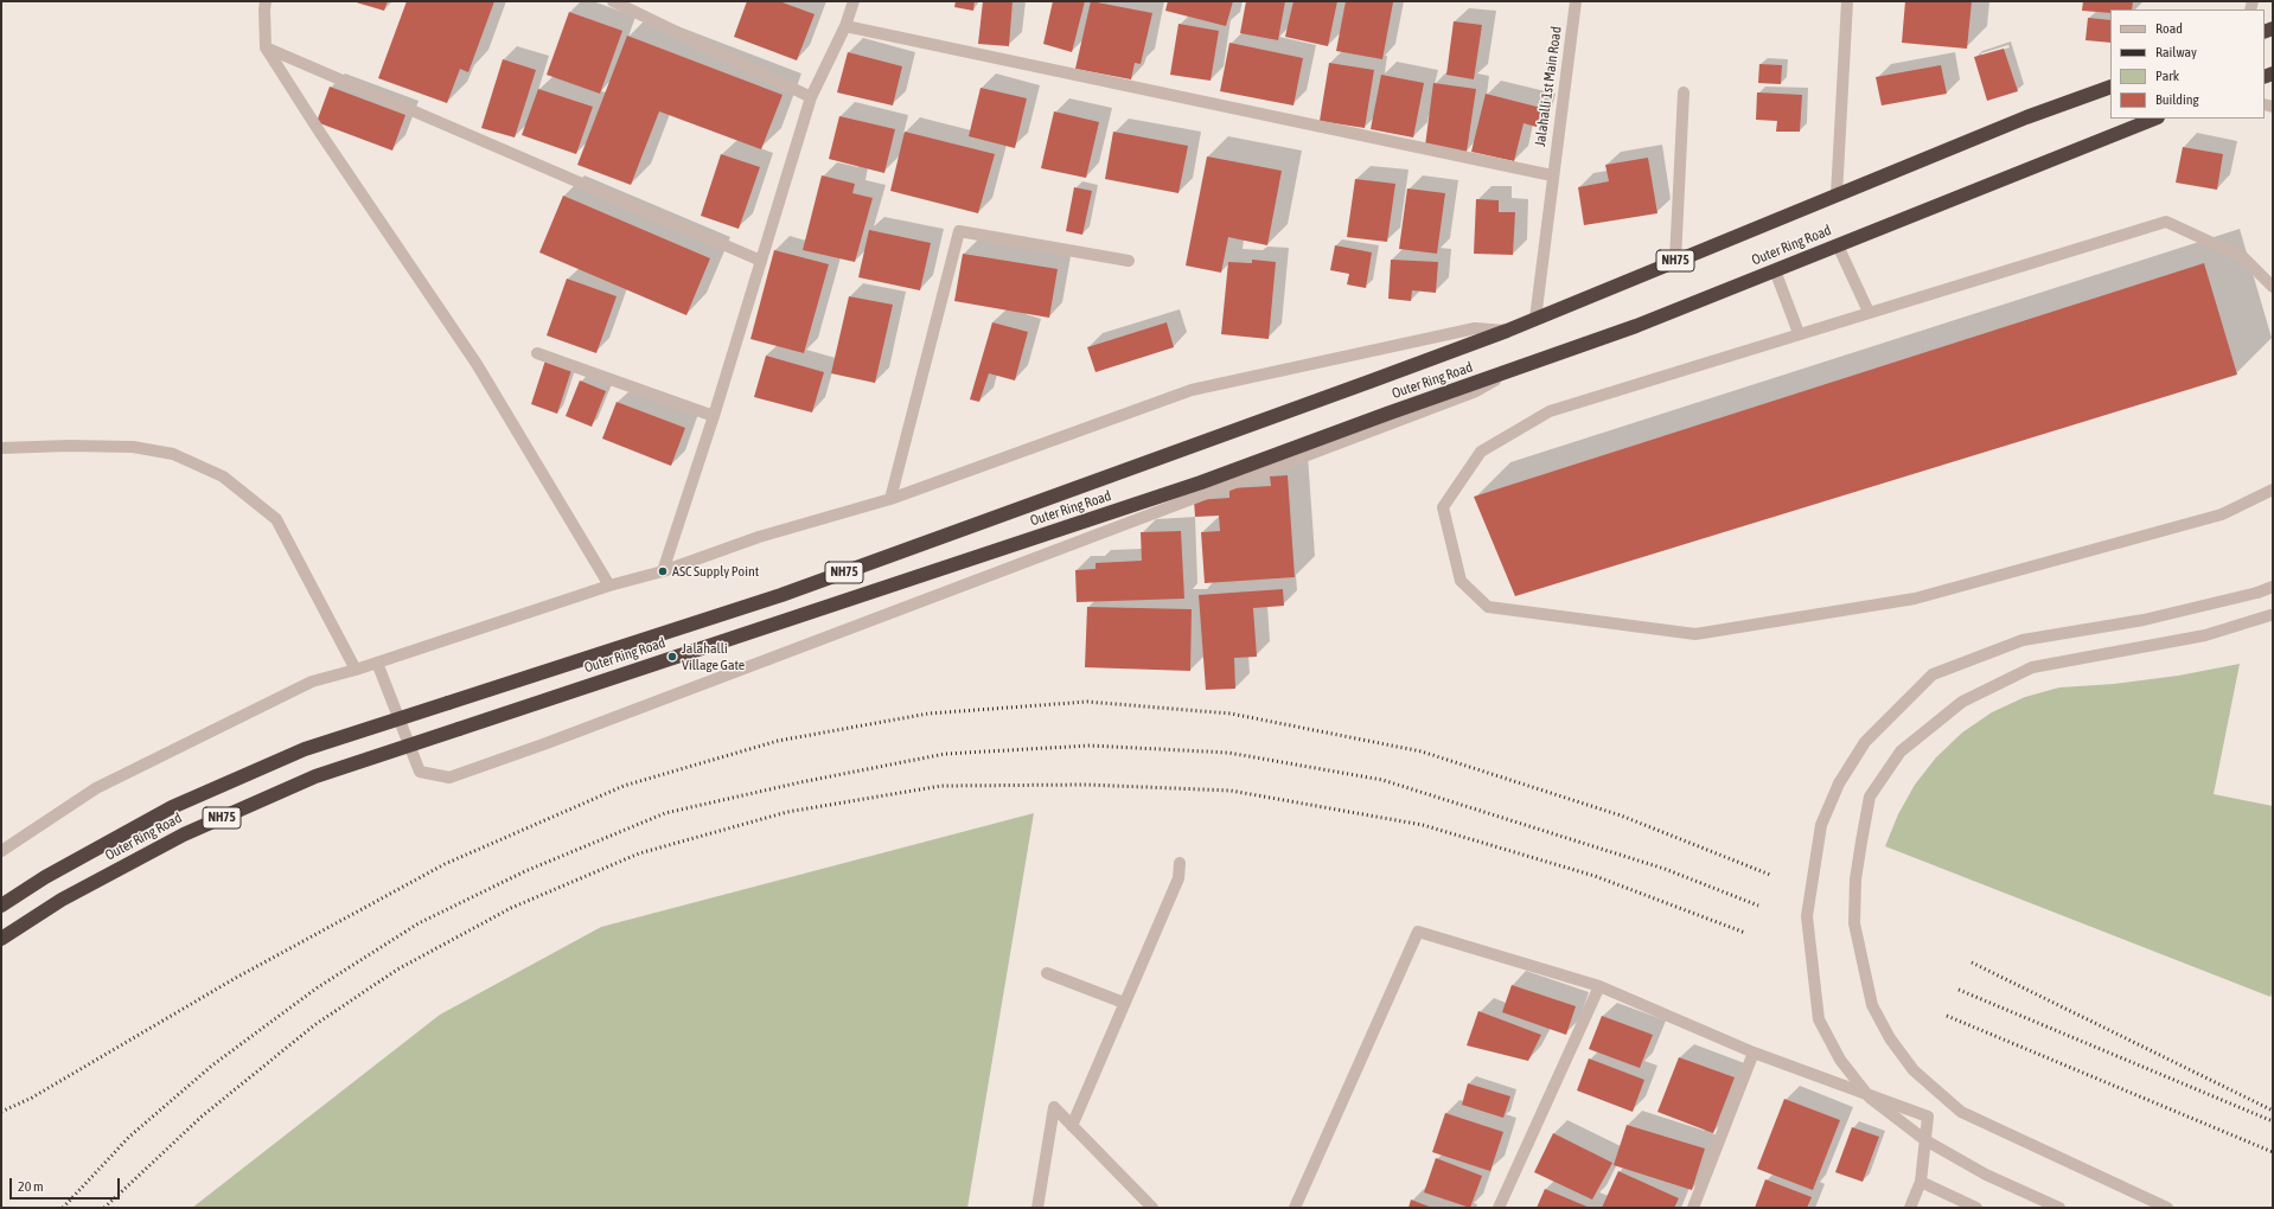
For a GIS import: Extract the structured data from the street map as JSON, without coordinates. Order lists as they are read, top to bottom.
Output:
{
  "streets": {
    "highway": ["Outer Ring Road", "NH75"],
    "street": ["Jalahalli 1st Main Road"]
  },
  "crossings": [
    ["Jalahalli 1st Main Road", "Outer Ring Road"]
  ],
  "places": ["ASC Supply Point", "Jalahalli Village Gate"],
  "legend": [
    "Road",
    "Railway",
    "Park",
    "Building"
  ],
  "scale_bar": "20 m"
}
